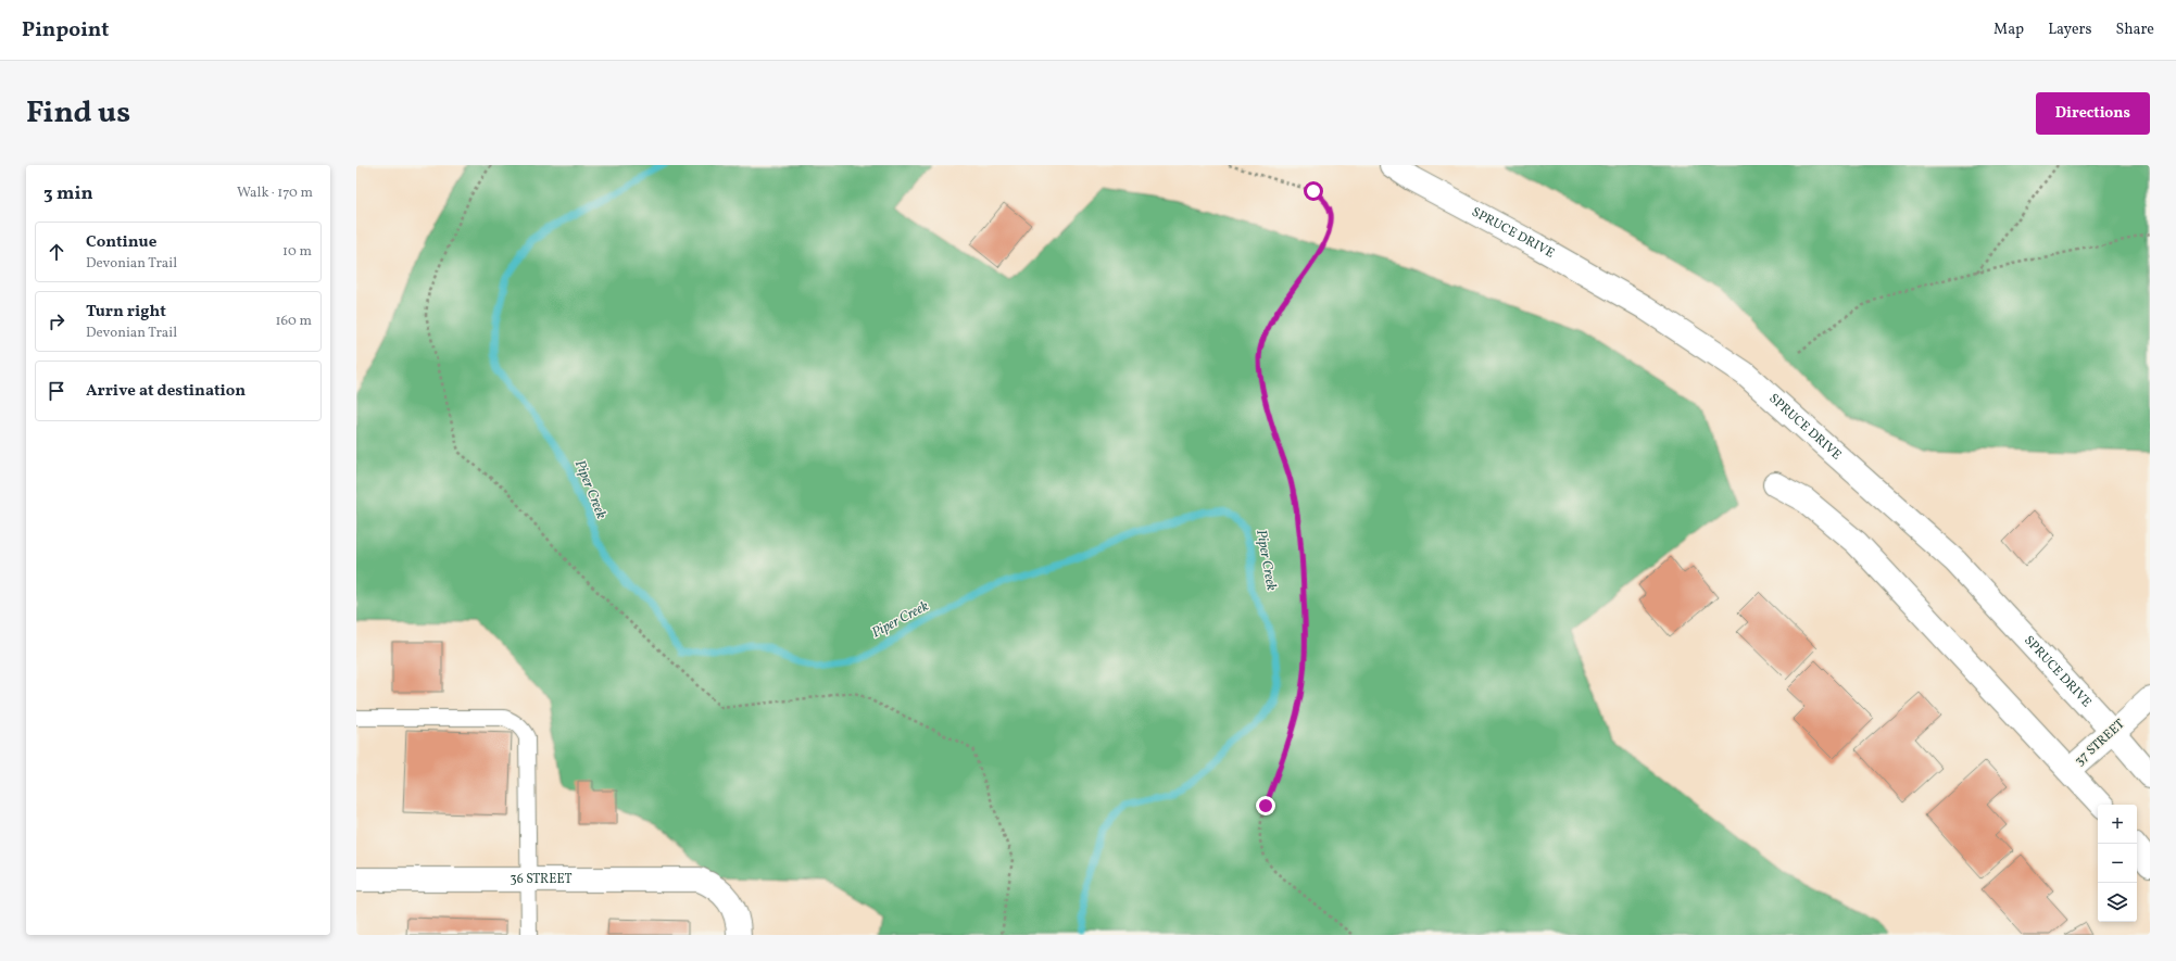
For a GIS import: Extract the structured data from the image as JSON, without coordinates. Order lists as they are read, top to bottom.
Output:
{
  "streets": {
    "street": ["SPRUCE DRIVE", "37 STREET", "36 STREET"]
  },
  "crossings": [
    ["SPRUCE DRIVE", "37 STREET"]
  ],
  "water": ["Piper Creek"],
  "page": {
    "header": "Pinpoint",
    "nav": ["Map", "Layers", "Share"],
    "title": "Find us",
    "buttons": "Directions",
    "heading": ["3 min", "Walk · 170 m"],
    "list": [
      ["Continue", "Devonian Trail", "10 m"],
      ["Turn right", "Devonian Trail", "160 m"],
      "Arrive at destination"
    ],
    "map_buttons": ["+", "−"]
  }
}
